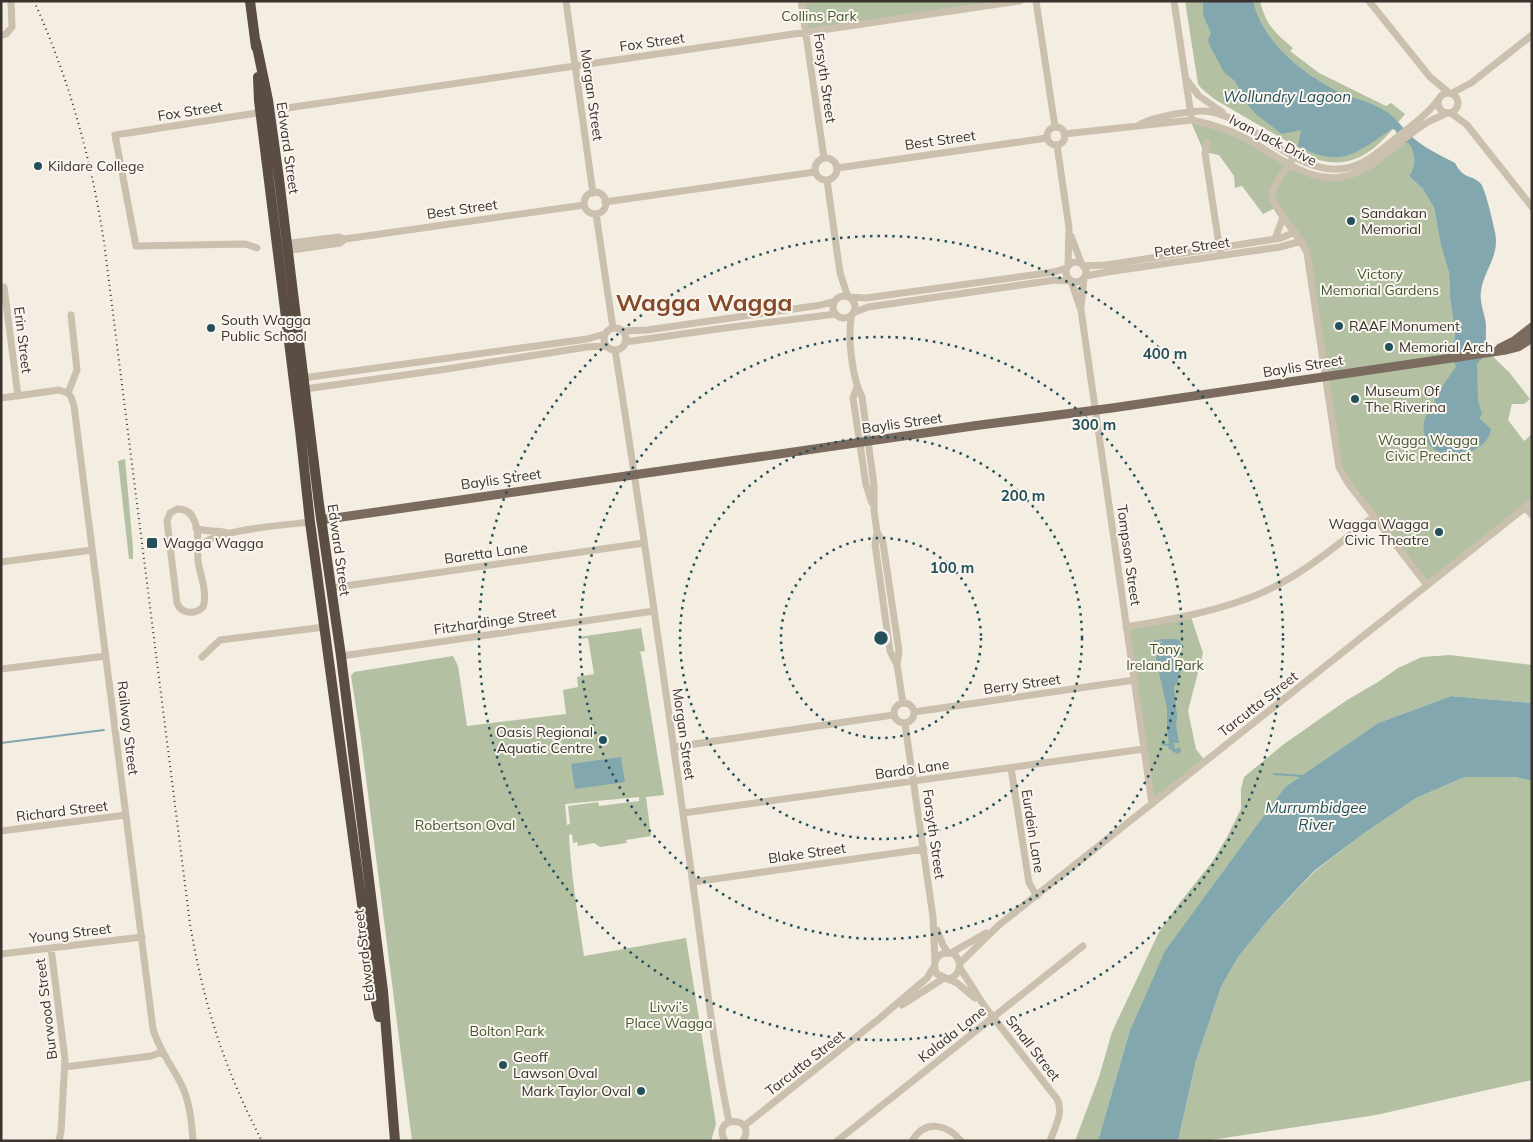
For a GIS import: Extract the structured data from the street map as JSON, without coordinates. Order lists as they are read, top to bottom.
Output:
{
  "streets": {
    "highway": ["Edward Street"],
    "main road": ["Baylis Street"],
    "street": [
      "Fox Street",
      "Forsyth Street",
      "Morgan Street",
      "Best Street",
      "Ivan Jack Drive",
      "Peter Street",
      "Erin Street",
      "Baretta Lane",
      "Tompson Street",
      "Fitzhardinge Street",
      "Berry Street",
      "Tarcutta Street",
      "Railway Street",
      "Bardo Lane",
      "Richard Street",
      "Eurdein Lane",
      "Blake Street",
      "Young Street",
      "Burwood Street",
      "Kalada Lane",
      "Small Street"
    ]
  },
  "crossings": [
    ["Fox Street", "Forsyth Street"],
    ["Fox Street", "Morgan Street"],
    ["Fox Street", "Edward Street"],
    ["Forsyth Street", "Best Street"],
    ["Forsyth Street", "Berry Street"],
    ["Forsyth Street", "Tarcutta Street"],
    ["Forsyth Street", "Bardo Lane"],
    ["Forsyth Street", "Blake Street"],
    ["Forsyth Street", "Small Street"],
    ["Morgan Street", "Best Street"],
    ["Morgan Street", "Baylis Street"],
    ["Morgan Street", "Baretta Lane"],
    ["Morgan Street", "Fitzhardinge Street"],
    ["Morgan Street", "Bardo Lane"],
    ["Morgan Street", "Blake Street"],
    ["Best Street", "Edward Street"],
    ["Edward Street", "Baylis Street"],
    ["Edward Street", "Baretta Lane"],
    ["Edward Street", "Fitzhardinge Street"],
    ["Peter Street", "Tompson Street"],
    ["Baylis Street", "Tompson Street"],
    ["Tompson Street", "Berry Street"],
    ["Tompson Street", "Tarcutta Street"],
    ["Tompson Street", "Bardo Lane"],
    ["Tarcutta Street", "Eurdein Lane"],
    ["Tarcutta Street", "Small Street"],
    ["Railway Street", "Richard Street"],
    ["Railway Street", "Young Street"],
    ["Bardo Lane", "Eurdein Lane"],
    ["Young Street", "Burwood Street"],
    ["Kalada Lane", "Small Street"]
  ],
  "districts": ["Wagga Wagga"],
  "water": ["Wollundry Lagoon", "Murrumbidgee River"],
  "parks": [
    "Collins Park",
    "Victory Memorial Gardens",
    "Wagga Wagga Civic Precinct",
    "Tony Ireland Park",
    "Robertson Oval",
    "Livvi’s Place Wagga",
    "Bolton Park"
  ],
  "places": {
    "other": [
      "Kildare College",
      "Sandakan Memorial",
      "RAAF Monument",
      "South Wagga Public School",
      "Memorial Arch",
      "Museum Of The Riverina",
      "Wagga Wagga Civic Theatre",
      "Oasis Regional Aquatic Centre",
      "Geoff Lawson Oval",
      "Mark Taylor Oval"
    ],
    "transit": ["Wagga Wagga"]
  },
  "rings": [
    "400 m",
    "300 m",
    "200 m",
    "100 m"
  ]
}
